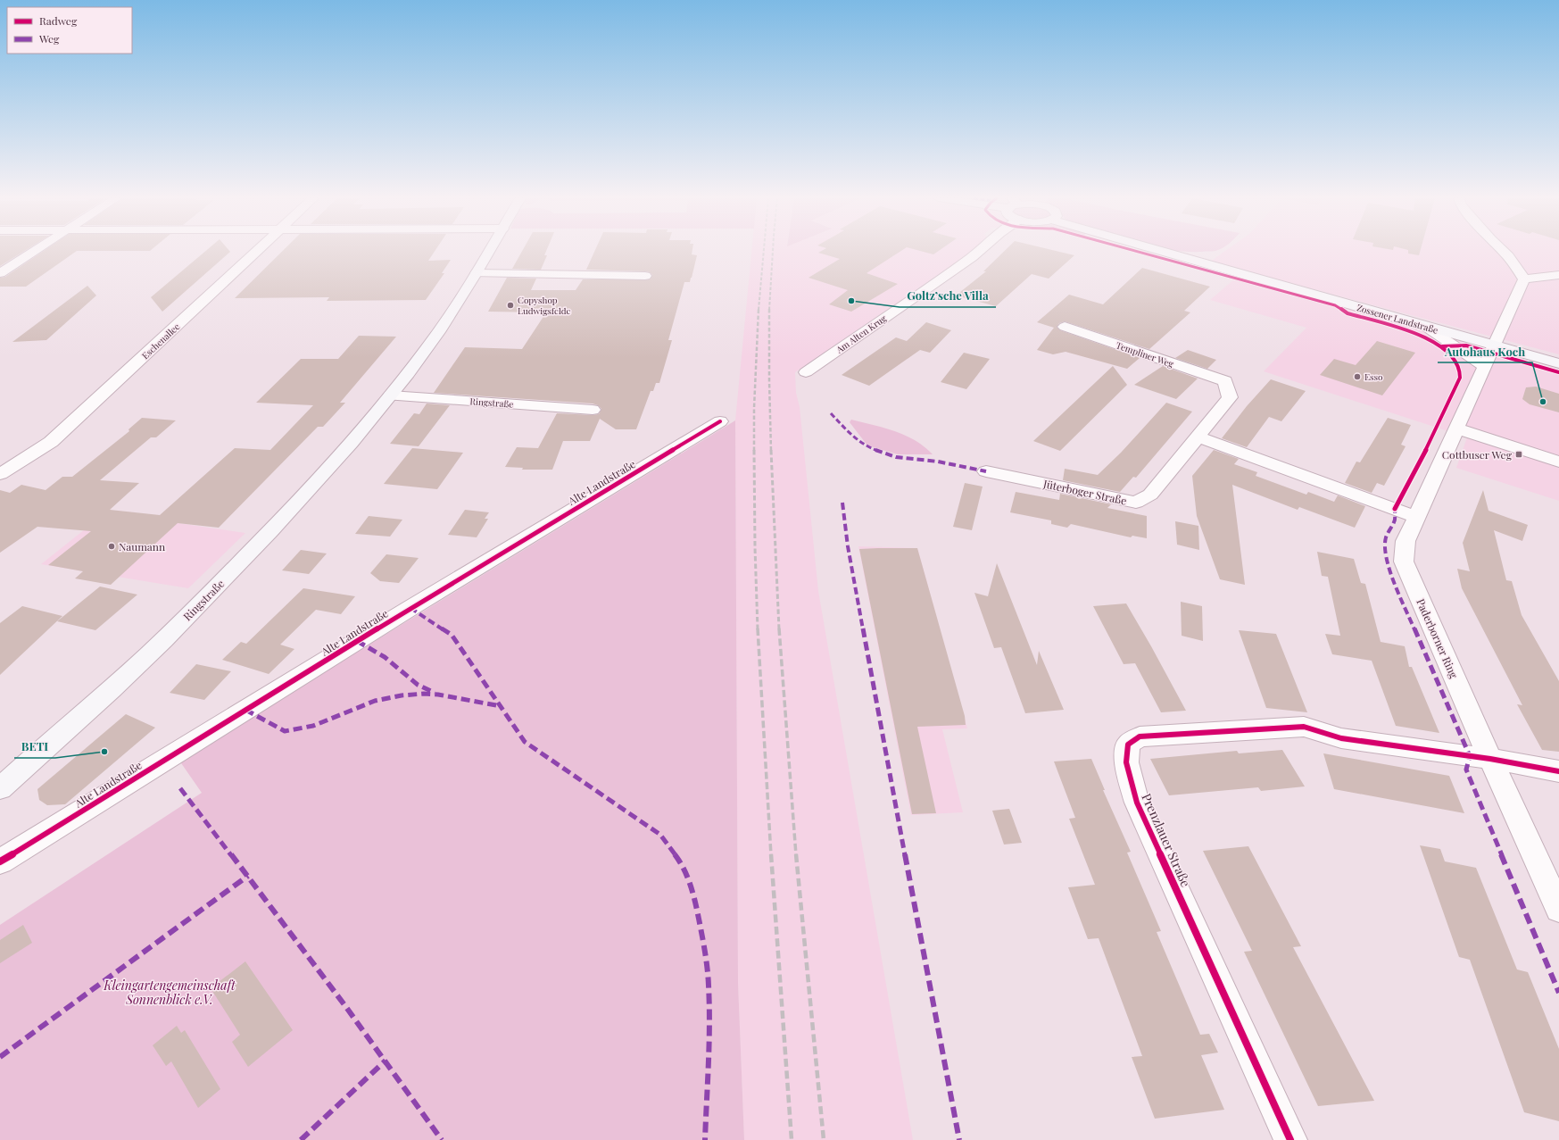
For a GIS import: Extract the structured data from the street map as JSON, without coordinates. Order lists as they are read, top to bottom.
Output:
{
  "streets": {
    "main road": ["Zossener Landstraße", "Ringstraße"],
    "street": [
      "Am Alten Krug",
      "Eschenallee",
      "Templiner Weg",
      "Alte Landstraße",
      "Jüterboger Straße",
      "Paderborner Ring",
      "Prenzlauer Straße"
    ]
  },
  "crossings": [
    ["Zossener Landstraße", "Paderborner Ring"],
    ["Templiner Weg", "Jüterboger Straße"],
    ["Paderborner Ring", "Prenzlauer Straße"]
  ],
  "parks": ["Kleingartengemeinschaft Sonnenblick e.V."],
  "places": {
    "other": [
      "Goltz’sche Villa",
      "Copyshop Ludwigsfelde",
      "Esso",
      "Autohaus Koch",
      "Naumann",
      "BETI"
    ],
    "transit": ["Cottbuser Weg"]
  },
  "legend": ["Radweg", "Weg"]
}
